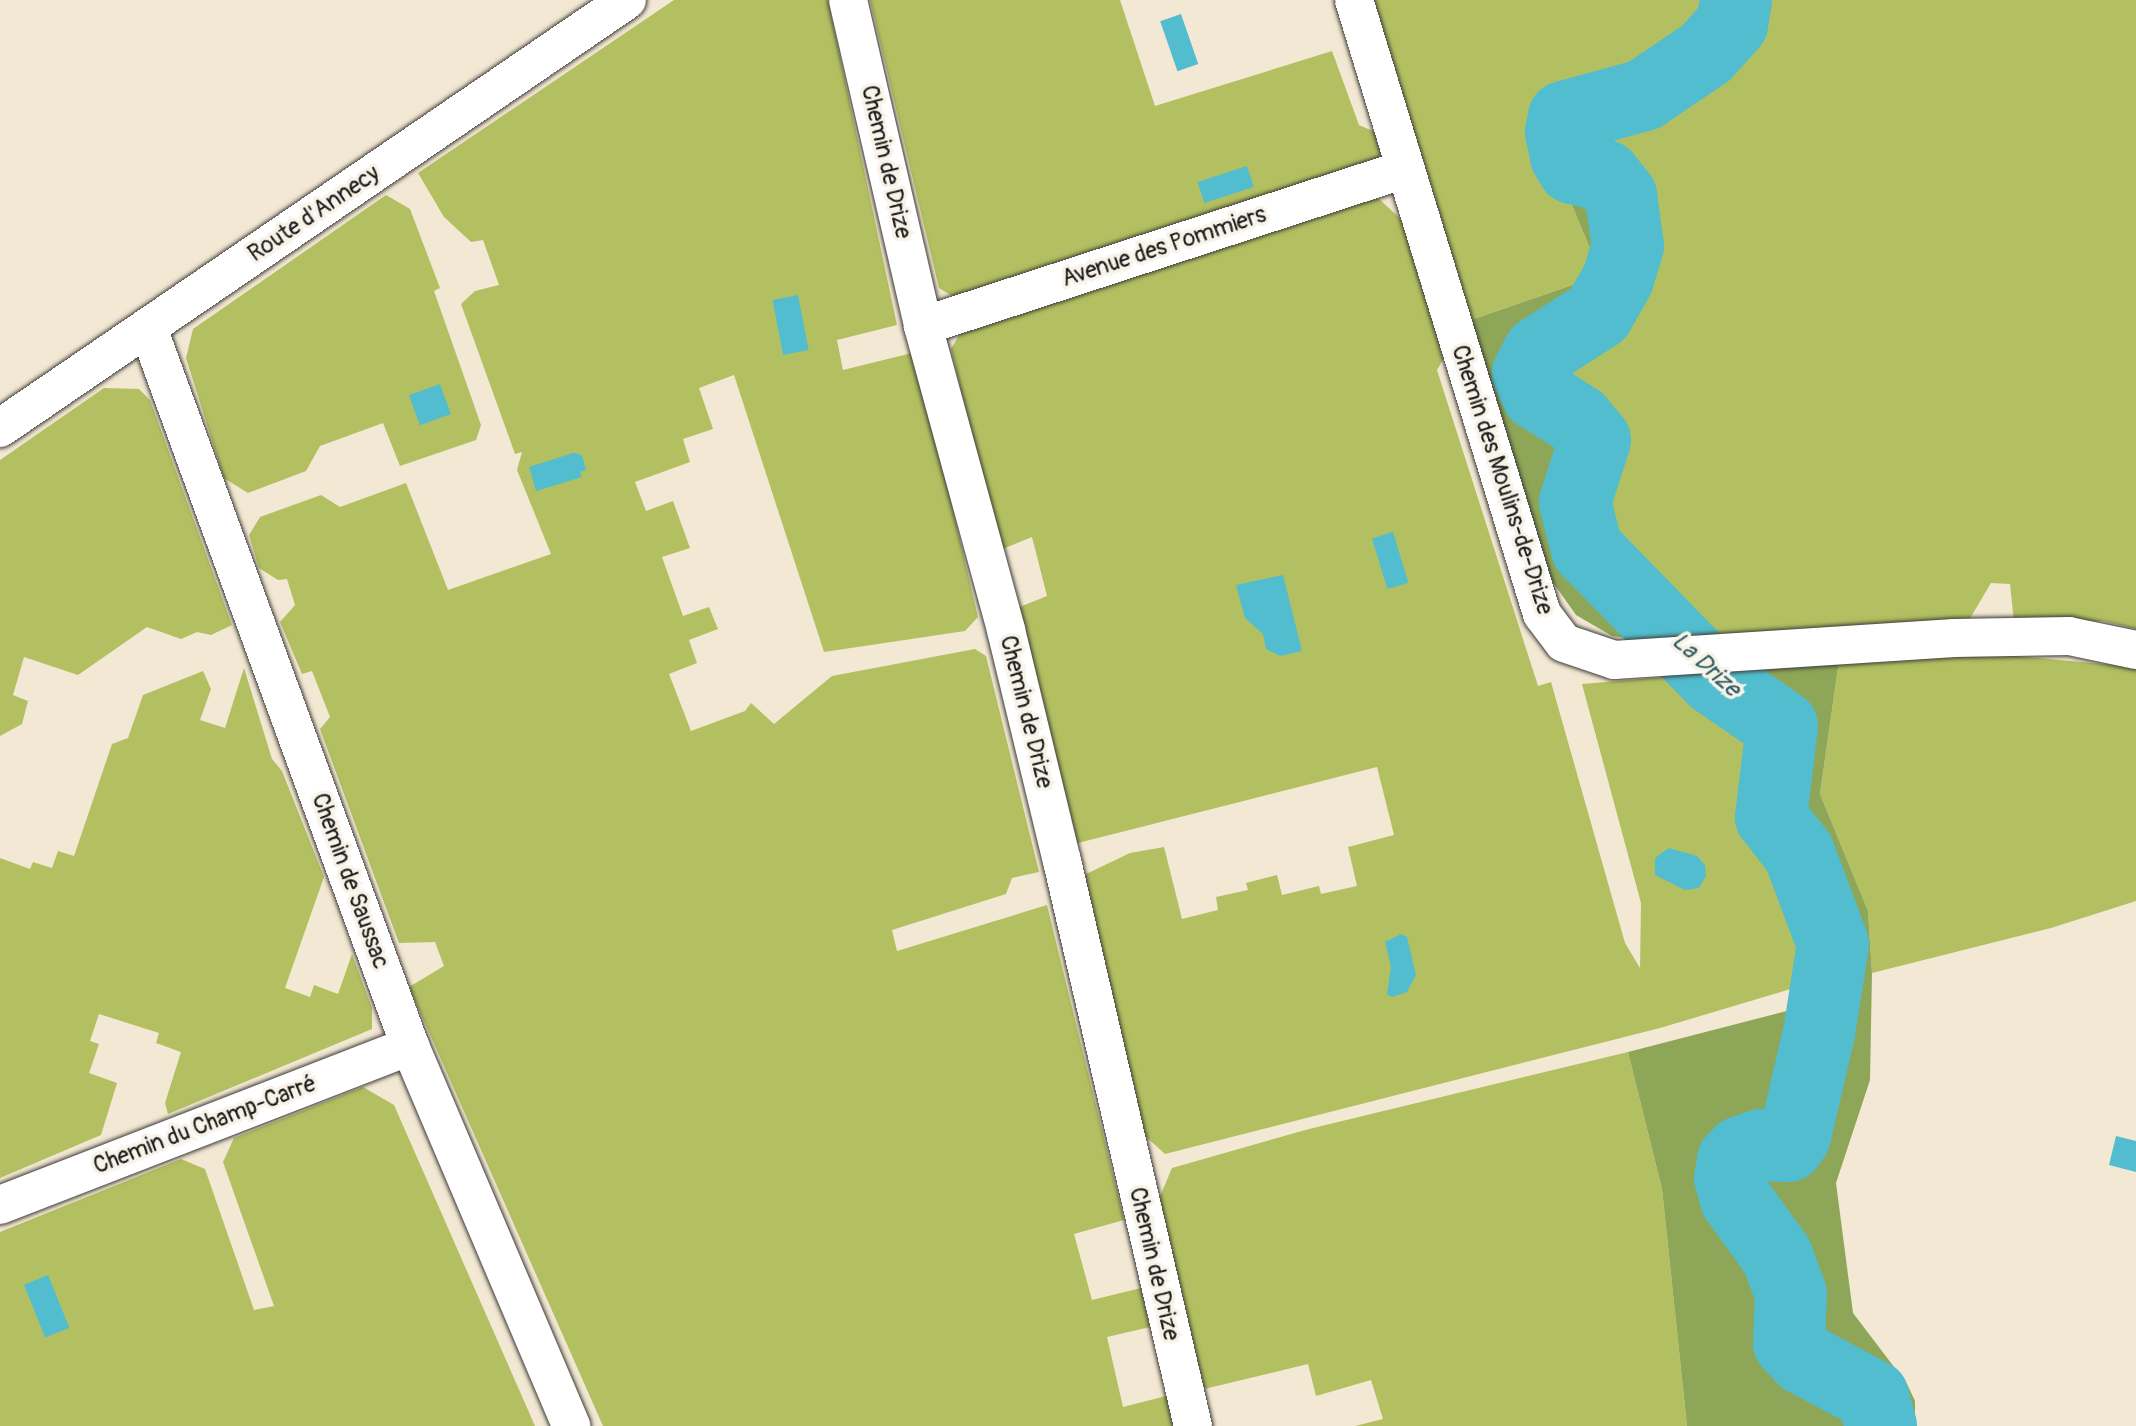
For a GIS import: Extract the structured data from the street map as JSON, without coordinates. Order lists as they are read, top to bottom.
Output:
{
  "streets": {
    "street": [
      "Chemin de Drize",
      "Route d'Annecy",
      "Avenue des Pommiers",
      "Chemin des Moulins-de-Drize",
      "Chemin de Saussac",
      "Chemin du Champ-Carré"
    ]
  },
  "crossings": [
    ["Chemin de Drize", "Avenue des Pommiers"],
    ["Route d'Annecy", "Chemin de Saussac"],
    ["Avenue des Pommiers", "Chemin des Moulins-de-Drize"],
    ["Chemin de Saussac", "Chemin du Champ-Carré"]
  ],
  "water": ["La Drize"]
}
